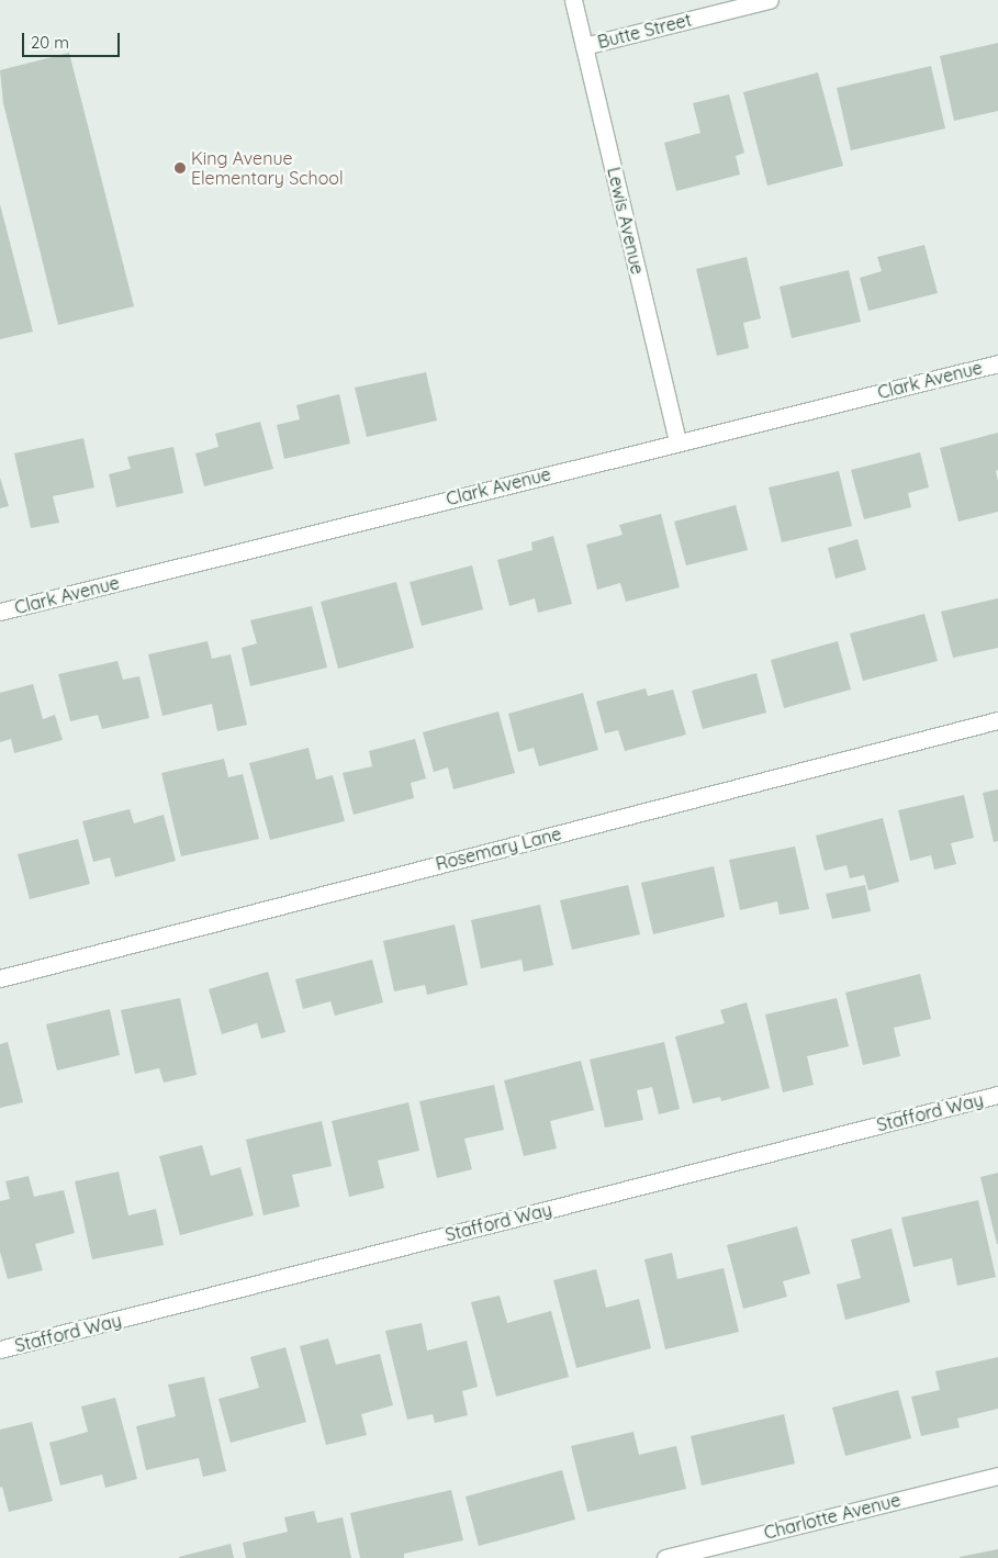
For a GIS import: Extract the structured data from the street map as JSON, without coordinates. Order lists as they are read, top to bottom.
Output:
{
  "streets": {
    "street": [
      "Butte Street",
      "Lewis Avenue",
      "Clark Avenue",
      "Rosemary Lane",
      "Stafford Way",
      "Charlotte Avenue"
    ]
  },
  "crossings": [
    ["Butte Street", "Lewis Avenue"],
    ["Lewis Avenue", "Clark Avenue"]
  ],
  "places": ["King Avenue Elementary School"],
  "scale_bar": "20 m"
}
